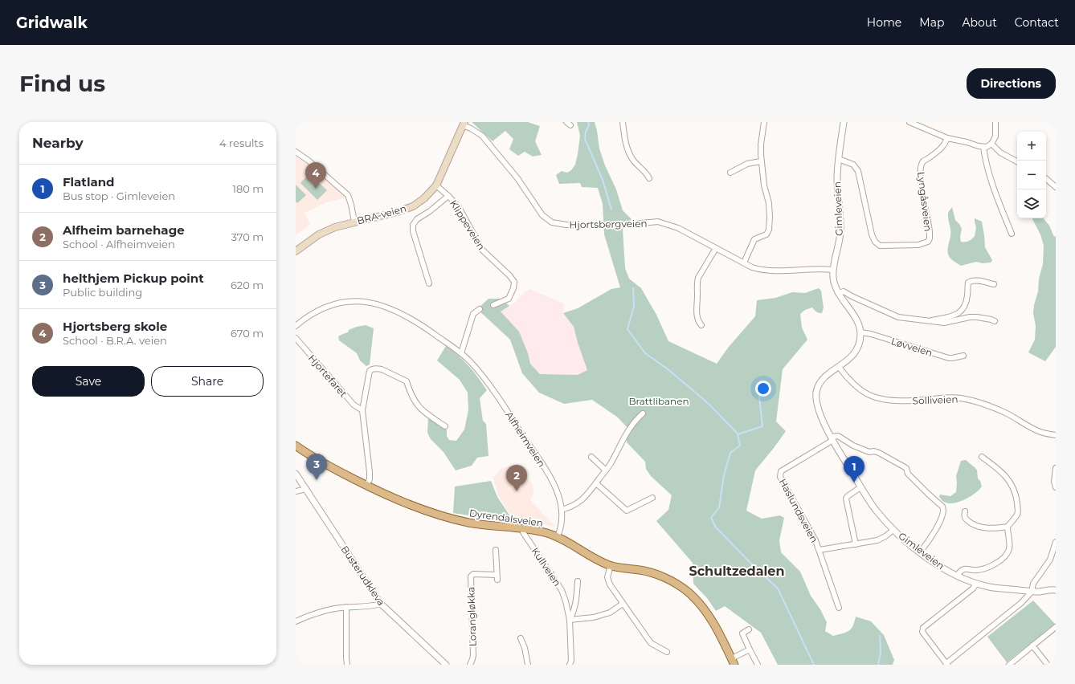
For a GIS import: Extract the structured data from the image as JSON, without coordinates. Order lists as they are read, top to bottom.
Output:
{
  "streets": {
    "main road": ["BRA-veien", "Dyrendalsveien"],
    "street": [
      "Lyngåsveien",
      "Gimleveien",
      "Hjortsbergveien",
      "Klippeveien",
      "Løvveien",
      "Hjortefaret",
      "Solliveien",
      "Alfheimveien",
      "Haslundsveien",
      "Kullveien",
      "Busterudkleva",
      "Lorangløkka"
    ]
  },
  "crossings": [
    ["Lyngåsveien", "Gimleveien"],
    ["Gimleveien", "Hjortsbergveien"],
    ["Gimleveien", "Løvveien"],
    ["Gimleveien", "Solliveien"],
    ["Gimleveien", "Haslundsveien"],
    ["BRA-veien", "Hjortsbergveien"],
    ["BRA-veien", "Klippeveien"],
    ["Alfheimveien", "Dyrendalsveien"],
    ["Dyrendalsveien", "Kullveien"]
  ],
  "districts": ["Schultzedalen"],
  "parks": ["Brattlibanen"],
  "page": {
    "header": "Gridwalk",
    "nav": [
      "Home",
      "Map",
      "About",
      "Contact"
    ],
    "buttons": [
      "Directions",
      ["Save", "Share"]
    ],
    "title": "Find us",
    "heading": ["Nearby", "4 results"],
    "map_buttons": ["+", "−"],
    "pins": [
      "4",
      "3",
      "1",
      "2"
    ],
    "list": [
      {
        "mark": "1",
        "name": "Flatland",
        "note": "Bus stop · Gimleveien",
        "value": "180 m"
      },
      {
        "mark": "2",
        "name": "Alfheim barnehage",
        "note": "School · Alfheimveien",
        "value": "370 m"
      },
      {
        "mark": "3",
        "name": "helthjem Pickup point",
        "note": "Public building",
        "value": "620 m"
      },
      {
        "mark": "4",
        "name": "Hjortsberg skole",
        "note": "School · B.R.A. veien",
        "value": "670 m"
      }
    ]
  }
}
